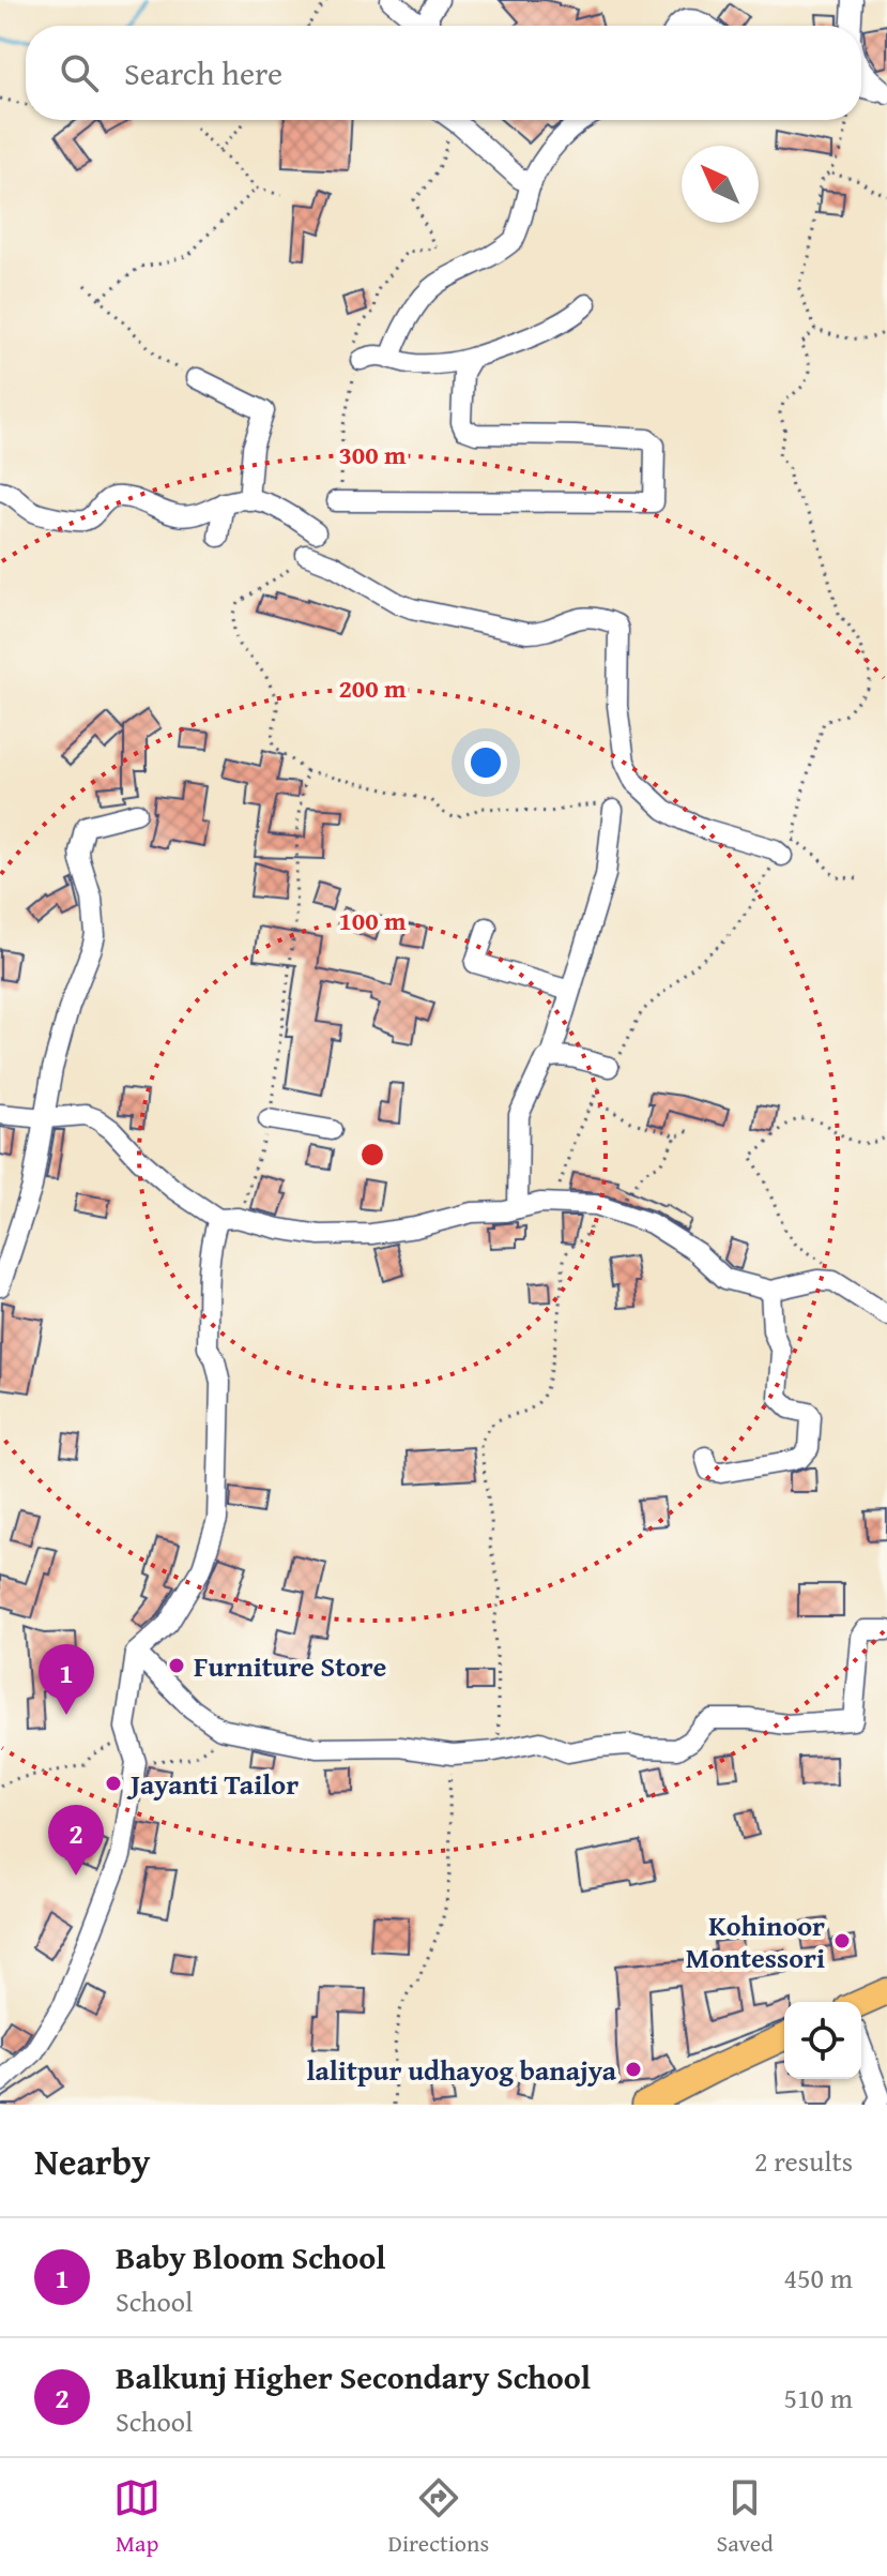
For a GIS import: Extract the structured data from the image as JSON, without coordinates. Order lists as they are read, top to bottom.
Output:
{
  "places": [
    "Furniture Store",
    "Jayanti Tailor",
    "Kohinoor Montessori",
    "lalitpur udhayog banajya"
  ],
  "north": "top left",
  "page": {
    "search": "Search here",
    "pins": ["1", "2"],
    "heading": ["Nearby", "2 results"],
    "list": [
      {
        "mark": "1",
        "name": "Baby Bloom School",
        "note": "School",
        "value": "450 m"
      },
      {
        "mark": "2",
        "name": "Balkunj Higher Secondary School",
        "note": "School",
        "value": "510 m"
      }
    ],
    "nav": ["Map", "Directions", "Saved"]
  },
  "rings": ["300 m", "200 m", "100 m"]
}
